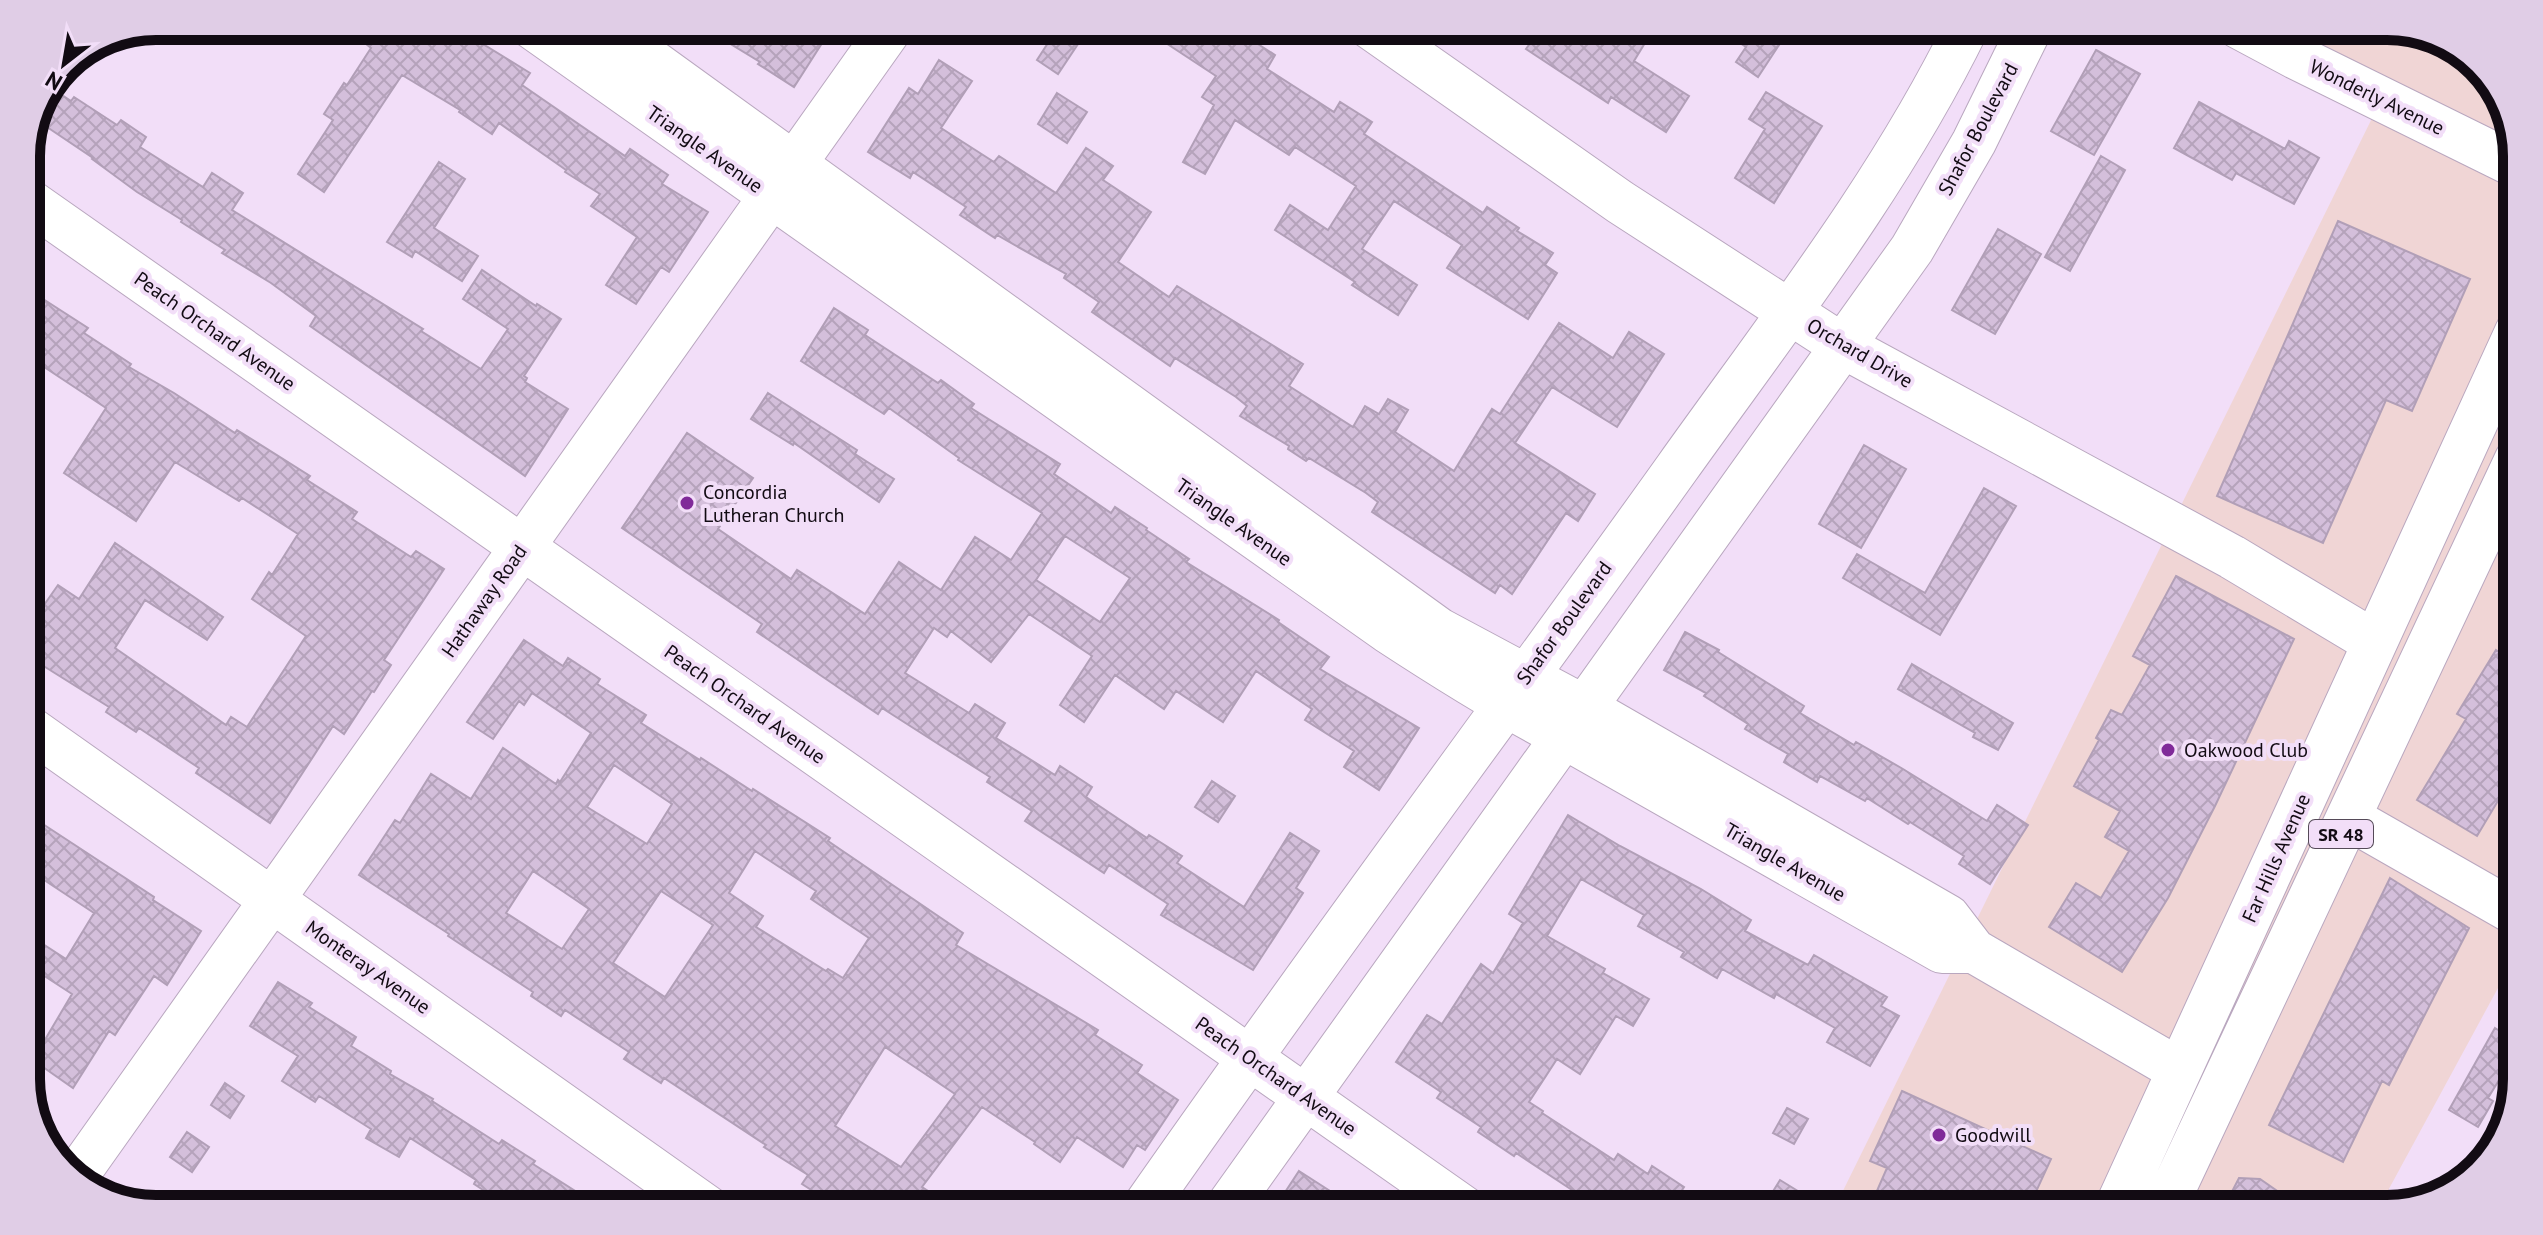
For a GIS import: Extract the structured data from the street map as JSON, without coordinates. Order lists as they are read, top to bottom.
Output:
{
  "streets": {
    "street": [
      "Wonderly Avenue",
      "Shafor Boulevard",
      "Triangle Avenue",
      "Peach Orchard Avenue",
      "Orchard Drive",
      "Hathaway Road",
      "SR 48",
      "Far Hills Avenue",
      "Monteray Avenue"
    ]
  },
  "crossings": [
    ["Shafor Boulevard", "Triangle Avenue"],
    ["Shafor Boulevard", "Peach Orchard Avenue"],
    ["Shafor Boulevard", "Orchard Drive"],
    ["Triangle Avenue", "Hathaway Road"],
    ["Triangle Avenue", "Far Hills Avenue"],
    ["Peach Orchard Avenue", "Hathaway Road"],
    ["Orchard Drive", "Far Hills Avenue"],
    ["Hathaway Road", "Monteray Avenue"]
  ],
  "places": ["Concordia Lutheran Church", "Oakwood Club", "Goodwill"],
  "north": "bottom left"
}
